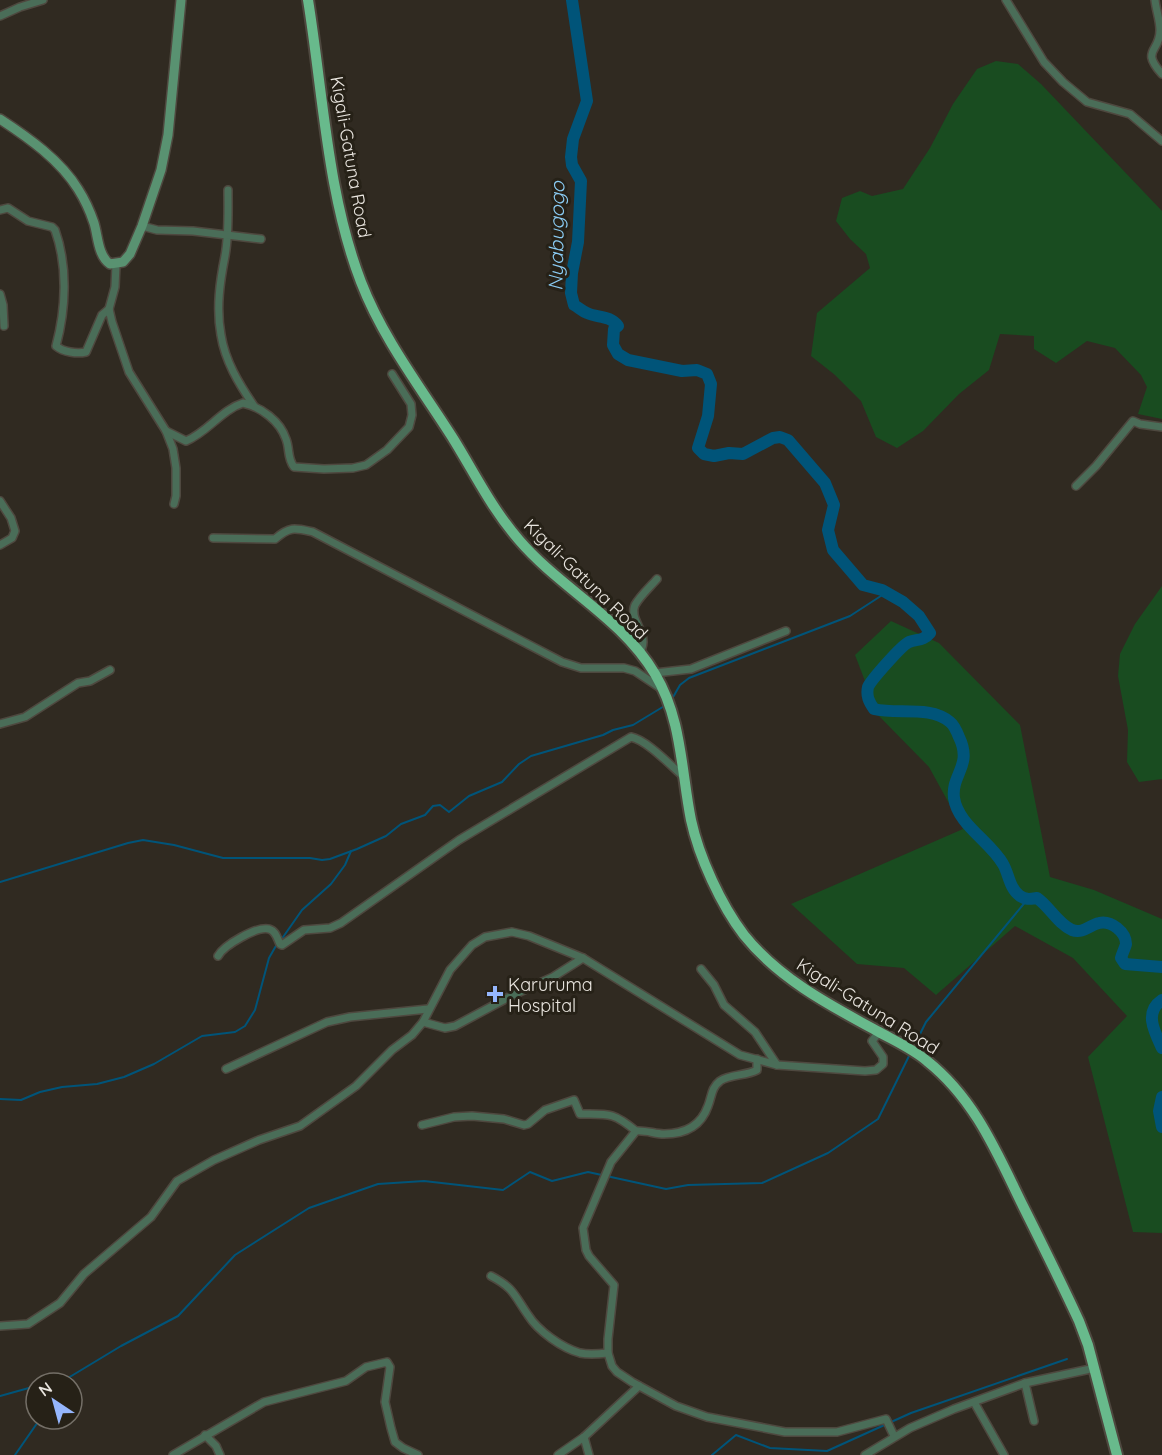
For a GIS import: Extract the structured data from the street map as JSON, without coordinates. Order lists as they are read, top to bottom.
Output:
{
  "streets": {
    "highway": ["Kigali-Gatuna Road"]
  },
  "water": ["Nyabugogo"],
  "places": {
    "health": ["Karuruma Hospital"]
  },
  "north": "top left"
}
